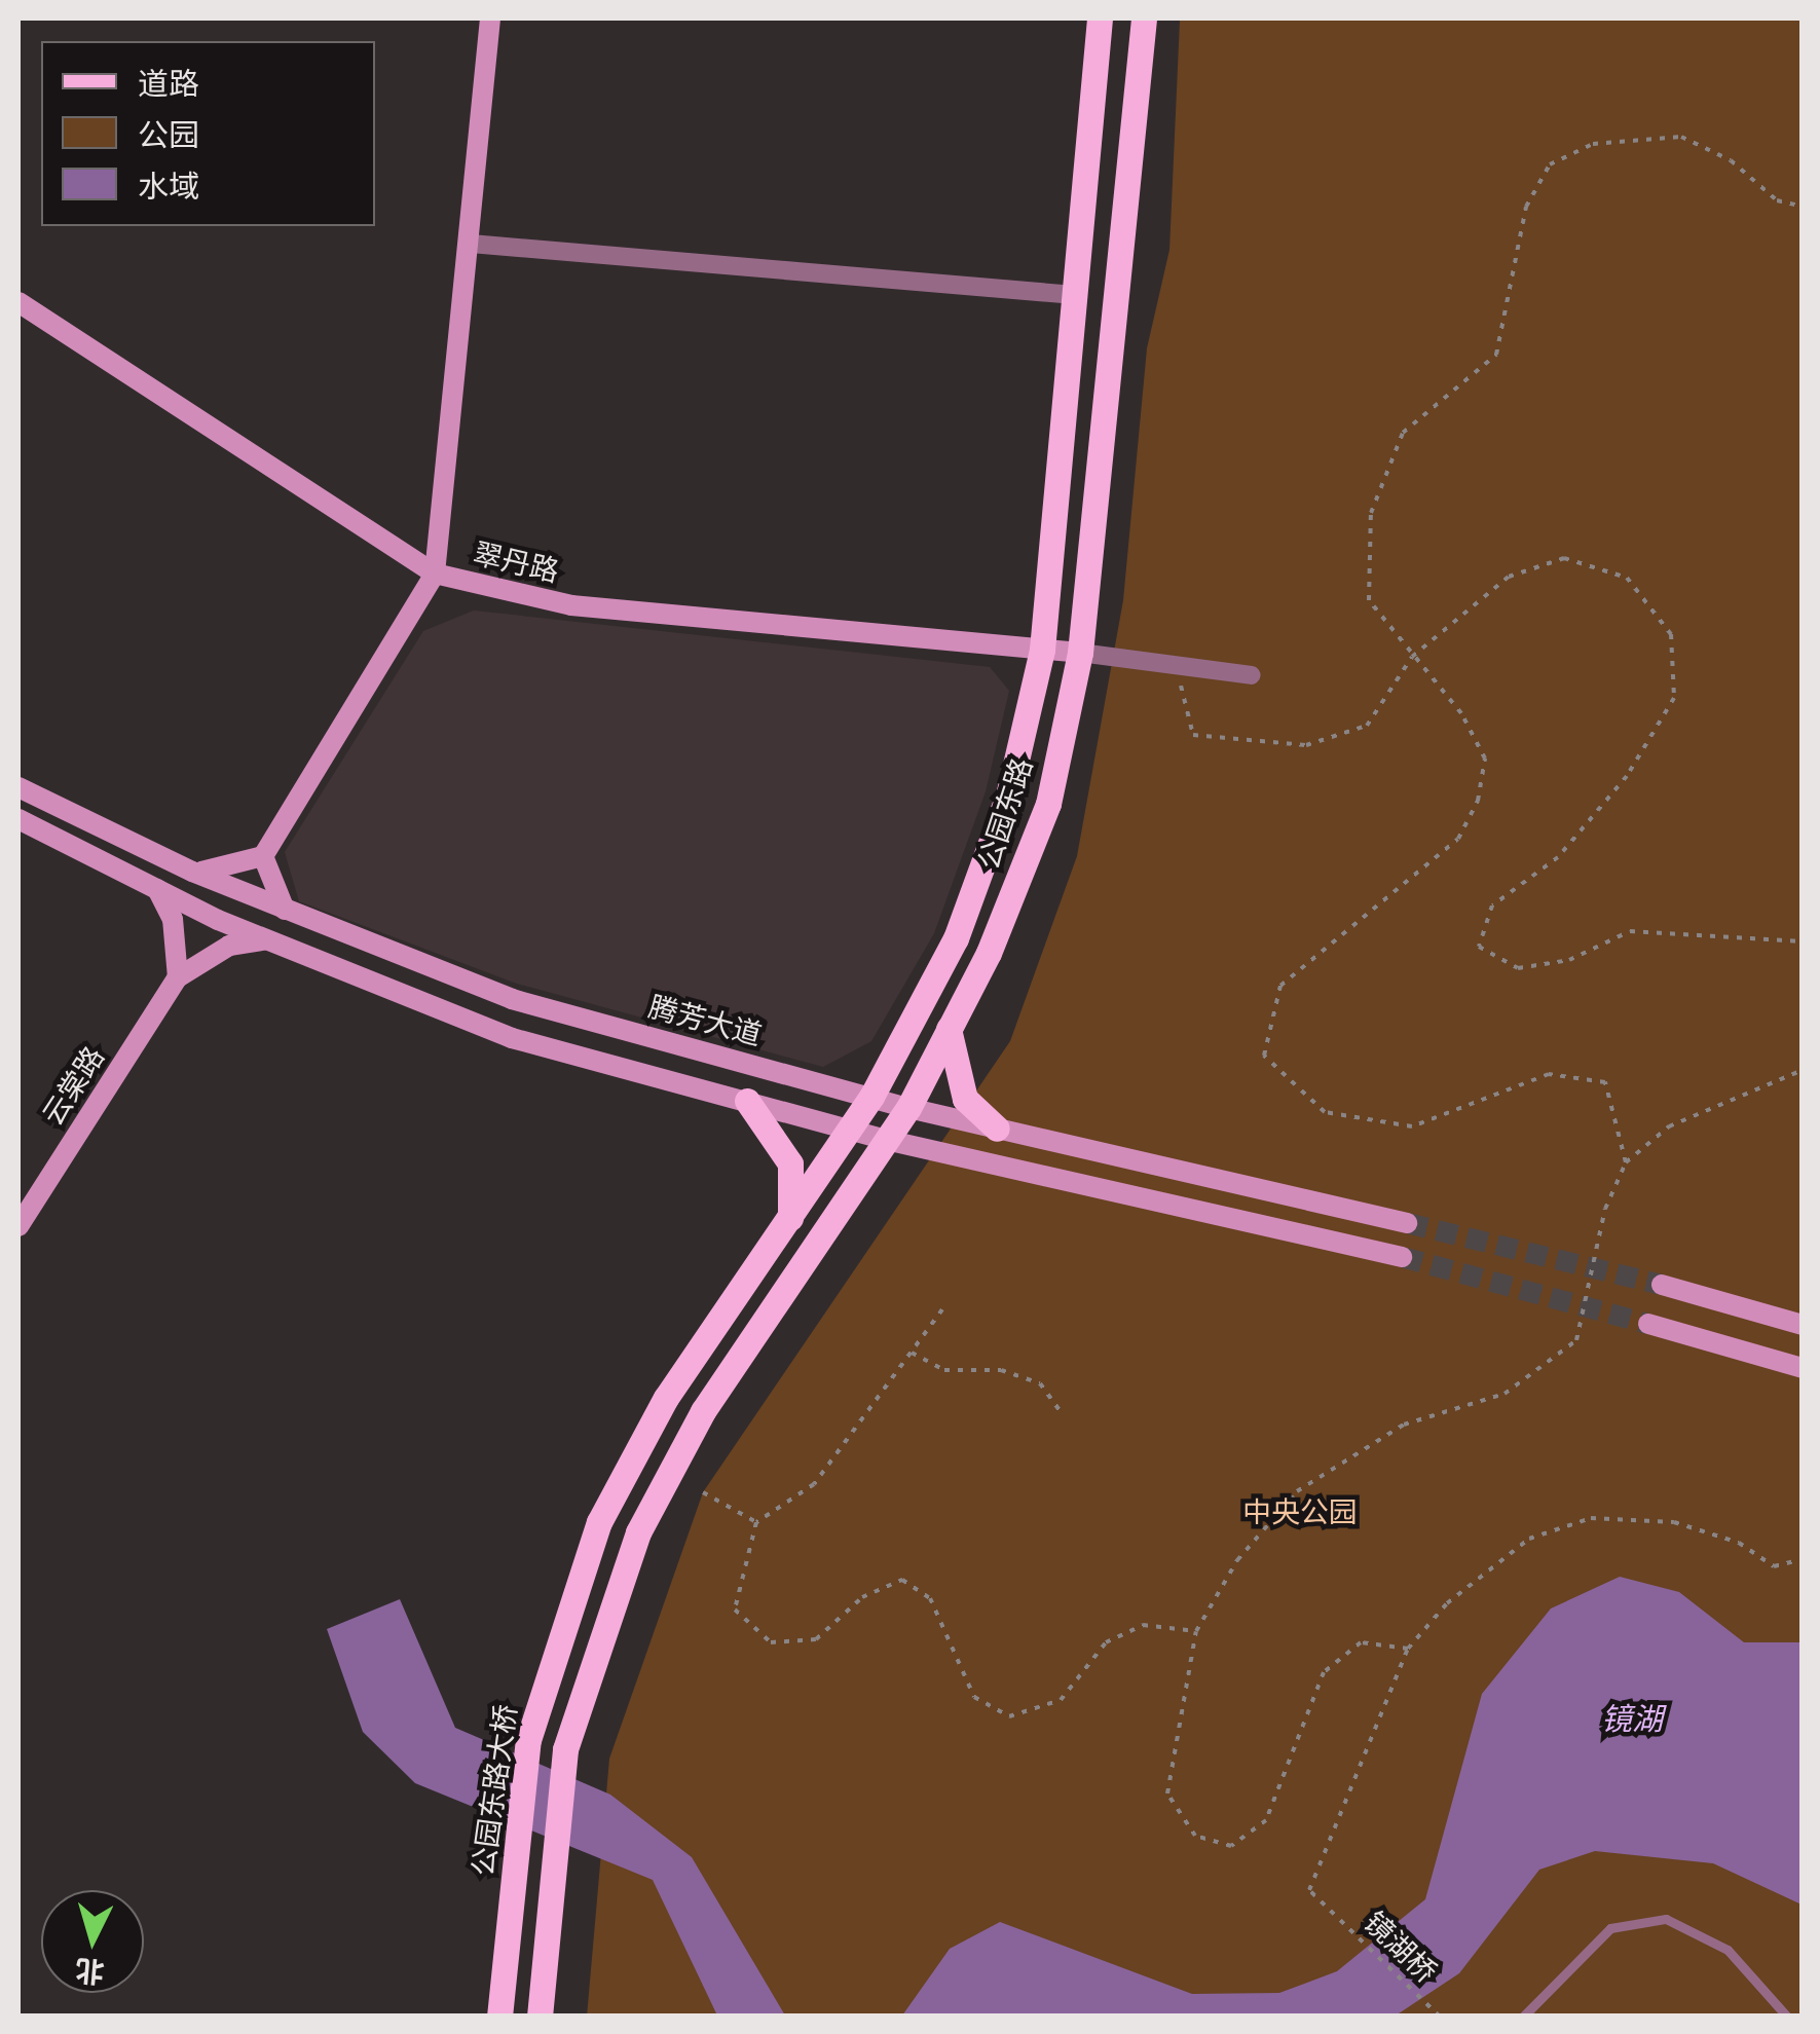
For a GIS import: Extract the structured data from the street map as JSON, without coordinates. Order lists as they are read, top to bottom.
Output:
{
  "streets": {
    "main road": [
      "翠丹路",
      "公园东路",
      "腾芳大道",
      "云棠路",
      "公园东路大桥"
    ],
    "path": ["镜湖桥"]
  },
  "crossings": [
    ["翠丹路", "公园东路"],
    ["公园东路", "腾芳大道"],
    ["公园东路", "公园东路大桥"]
  ],
  "water": ["镜湖"],
  "parks": ["中央公园"],
  "legend": ["道路", "公园", "水域"],
  "north": "bottom"
}
